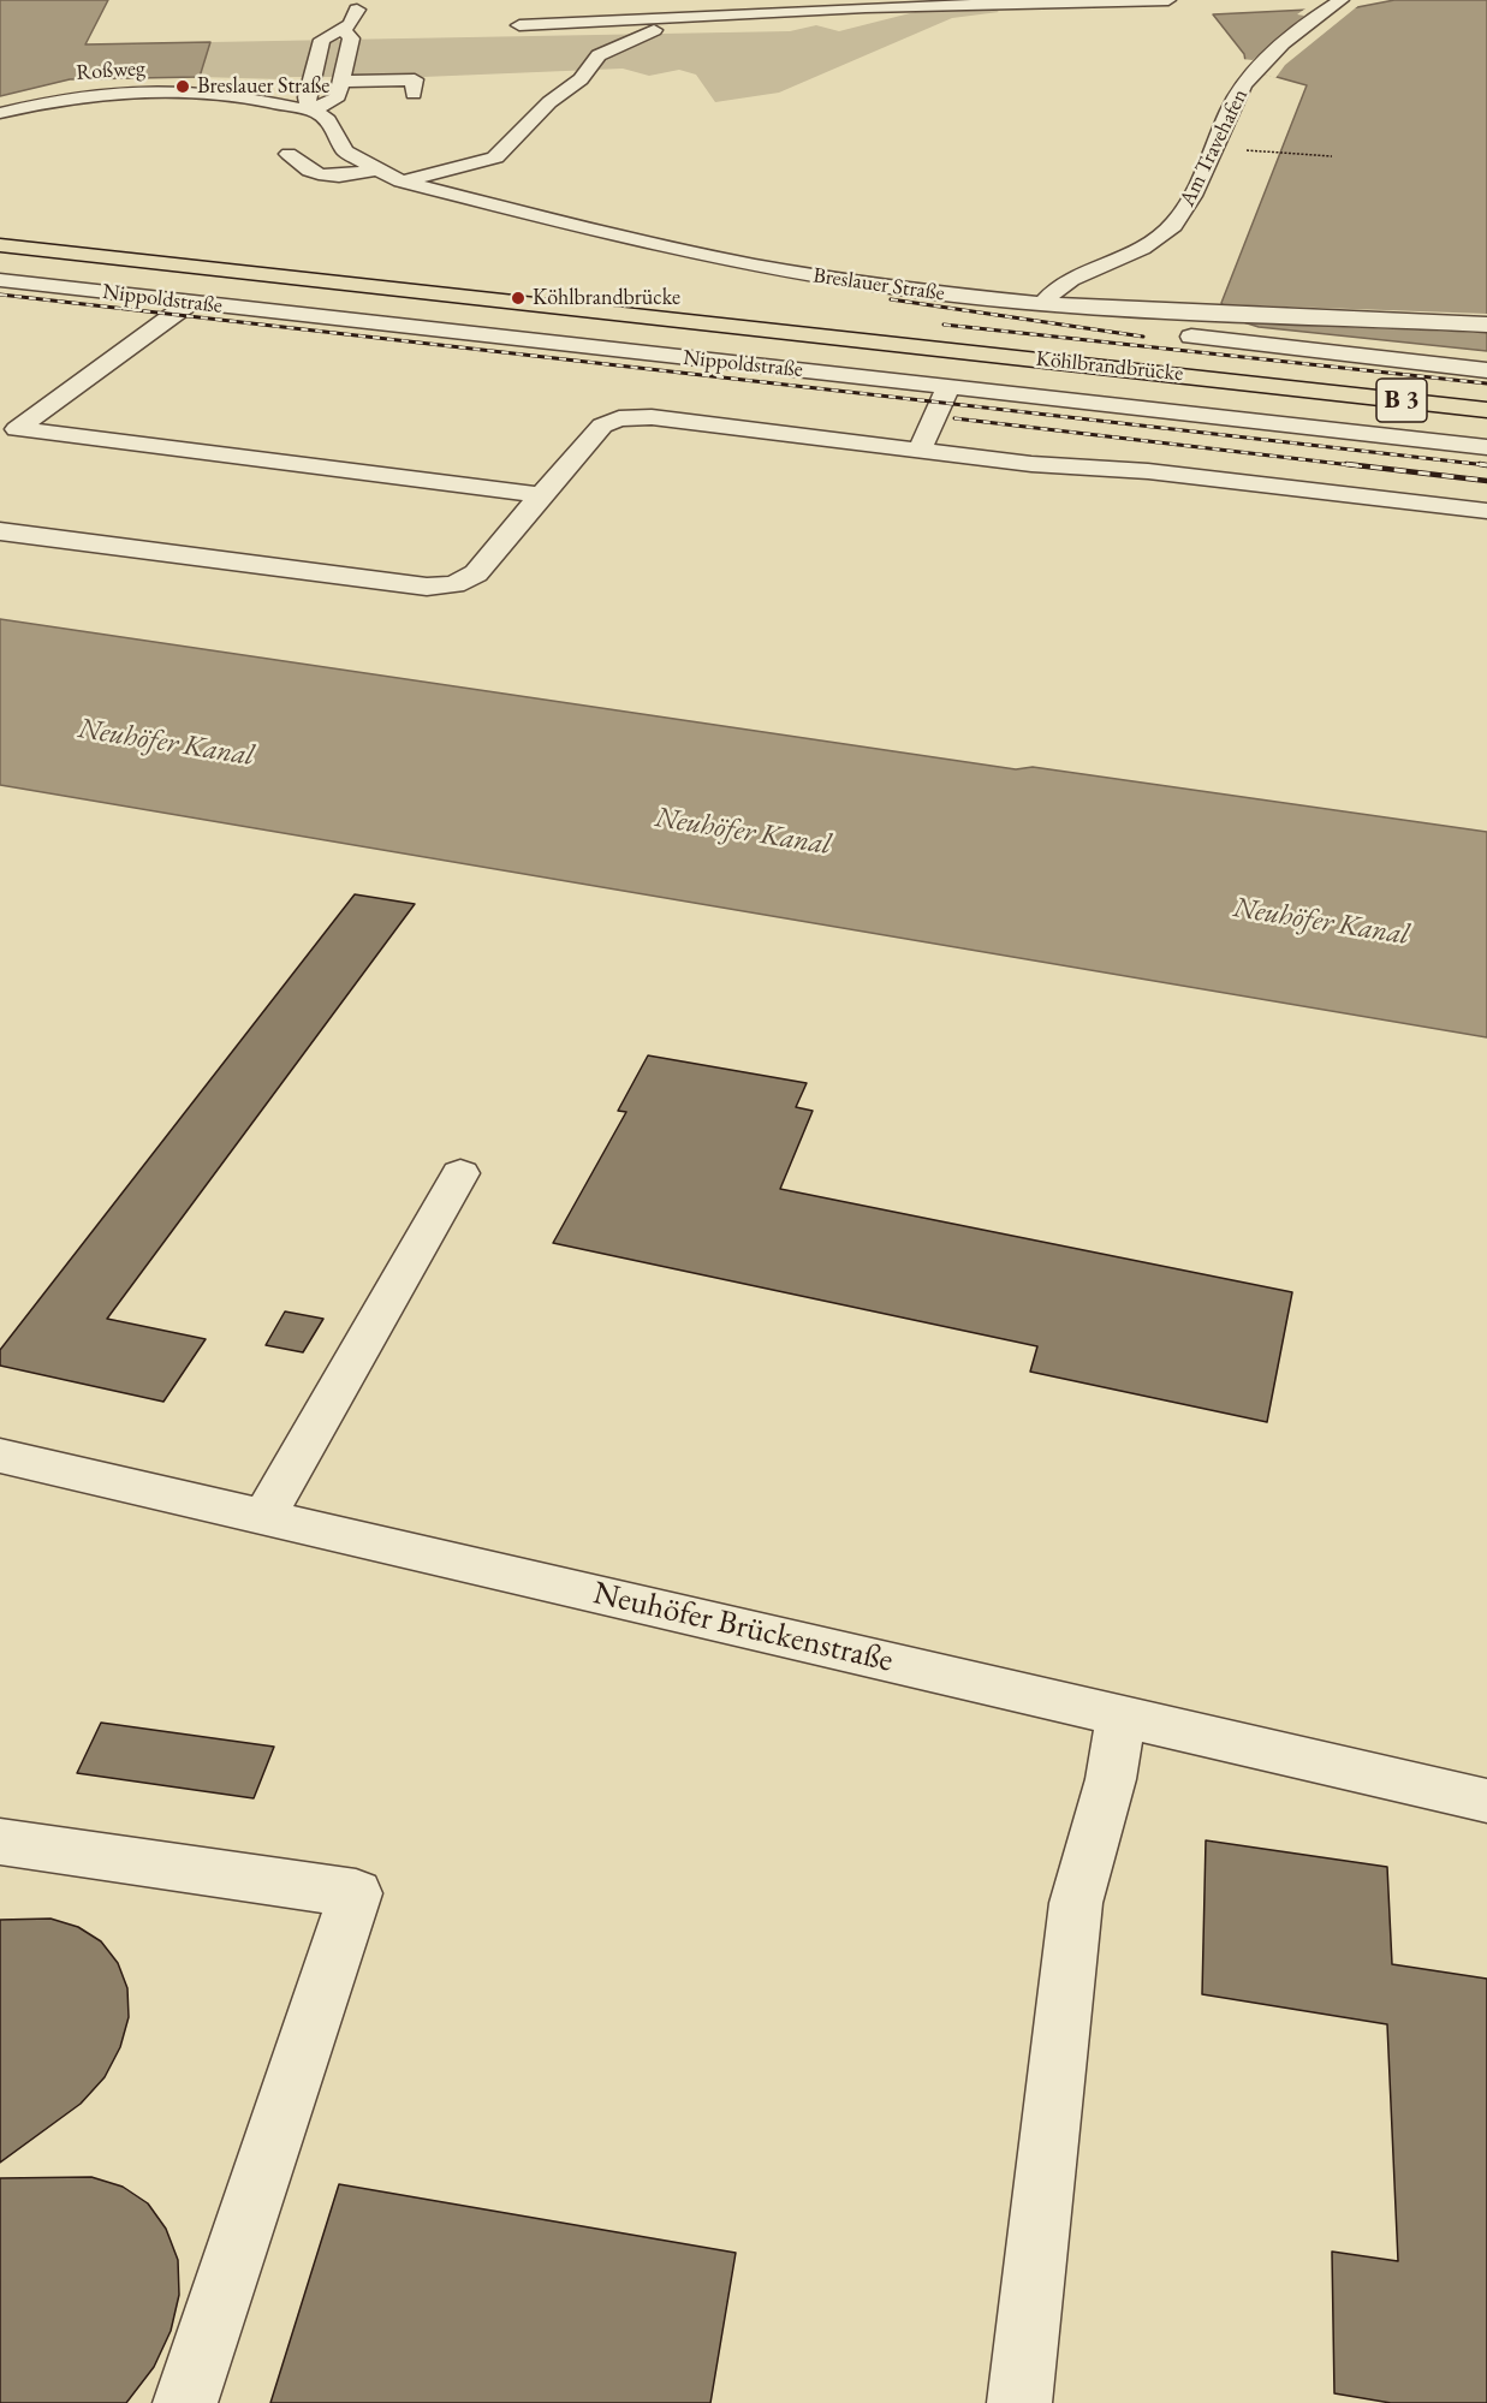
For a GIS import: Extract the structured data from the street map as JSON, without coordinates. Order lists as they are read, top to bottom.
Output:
{
  "streets": {
    "main road": ["Köhlbrandbrücke", "B 3"],
    "street": [
      "Roßweg",
      "Am Travehafen",
      "Breslauer Straße",
      "Nippoldstraße",
      "Neuhöfer Brückenstraße"
    ]
  },
  "crossings": [
    ["Roßweg", "Breslauer Straße"],
    ["Am Travehafen", "Breslauer Straße"]
  ],
  "water": ["Neuhöfer Kanal"],
  "places": ["Breslauer Straße", "Köhlbrandbrücke"]
}
